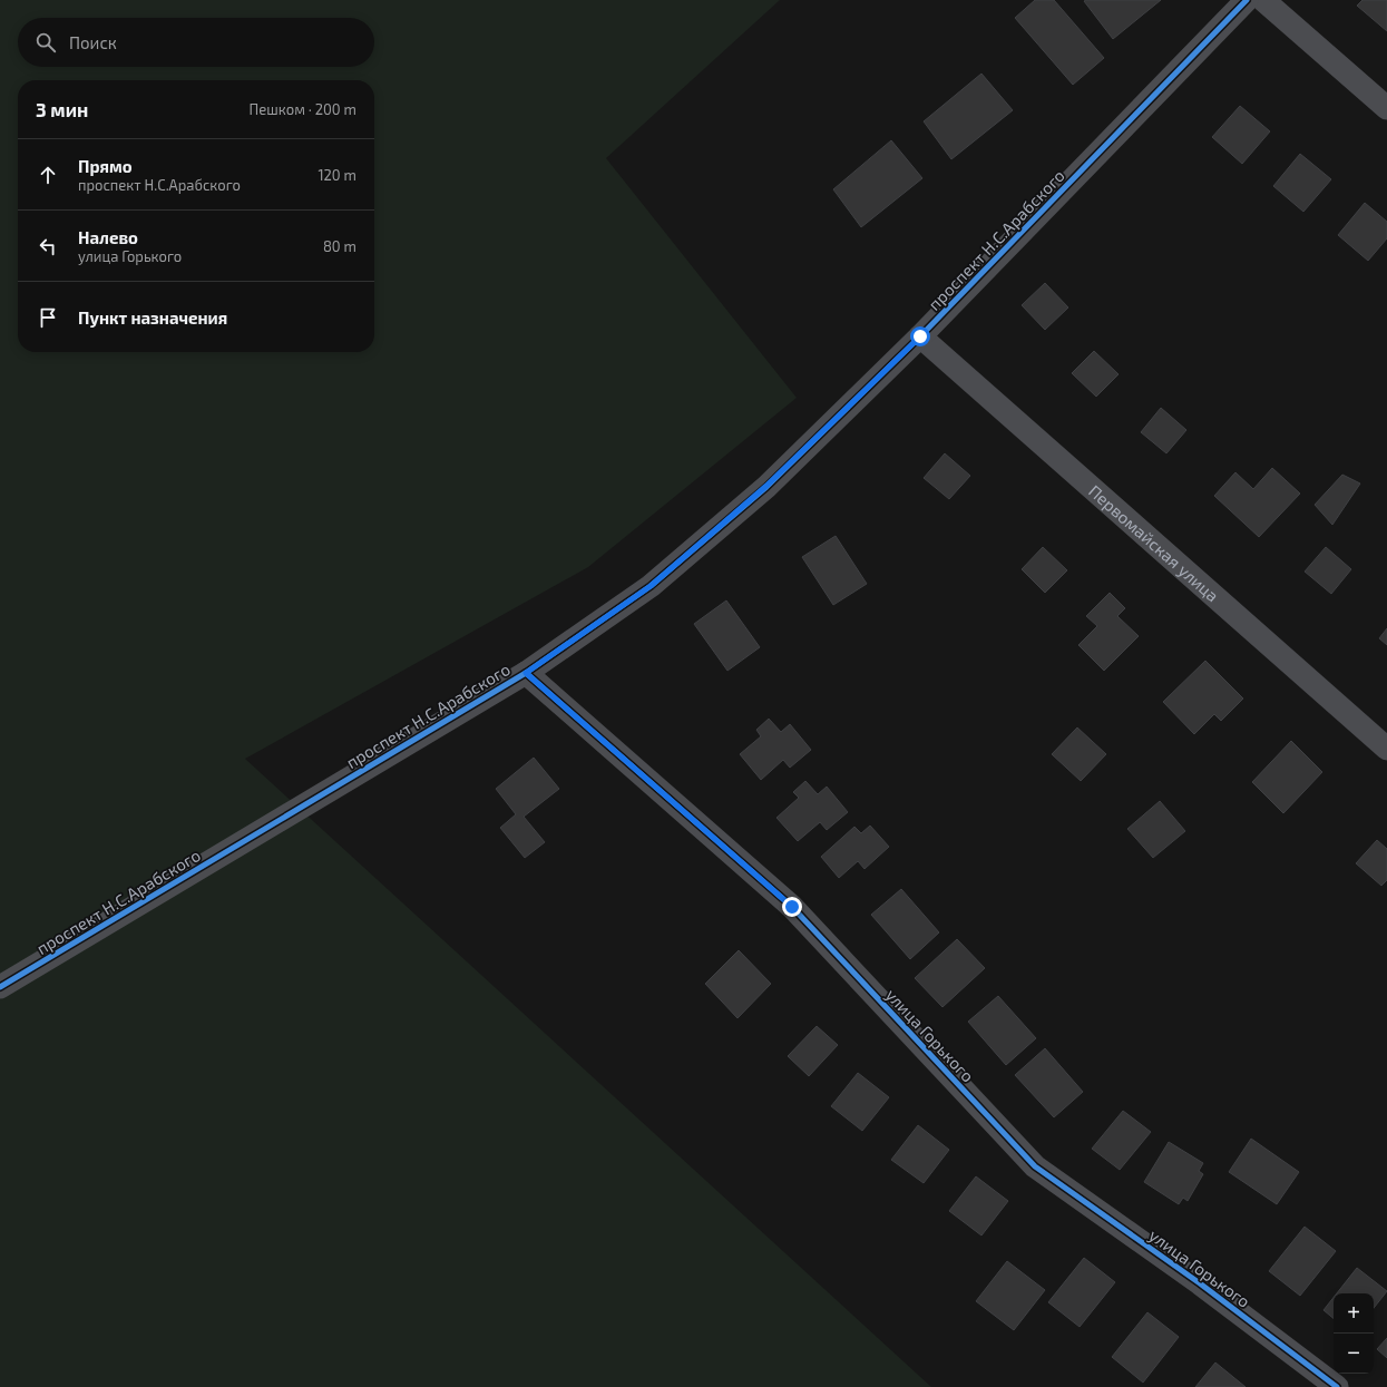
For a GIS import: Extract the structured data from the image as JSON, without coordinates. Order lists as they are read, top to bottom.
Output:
{
  "streets": {
    "street": ["проспект Н.С.Арабского", "Первомайская улица", "улица Горького"]
  },
  "crossings": [
    ["проспект Н.С.Арабского", "Первомайская улица"],
    ["проспект Н.С.Арабского", "улица Горького"]
  ],
  "page": {
    "search": "Поиск",
    "heading": ["3 мин", "Пешком · 200 m"],
    "list": [
      ["Прямо", "проспект Н.С.Арабского", "120 m"],
      ["Налево", "улица Горького", "80 m"],
      "Пункт назначения"
    ],
    "map_buttons": ["+", "−"]
  }
}
